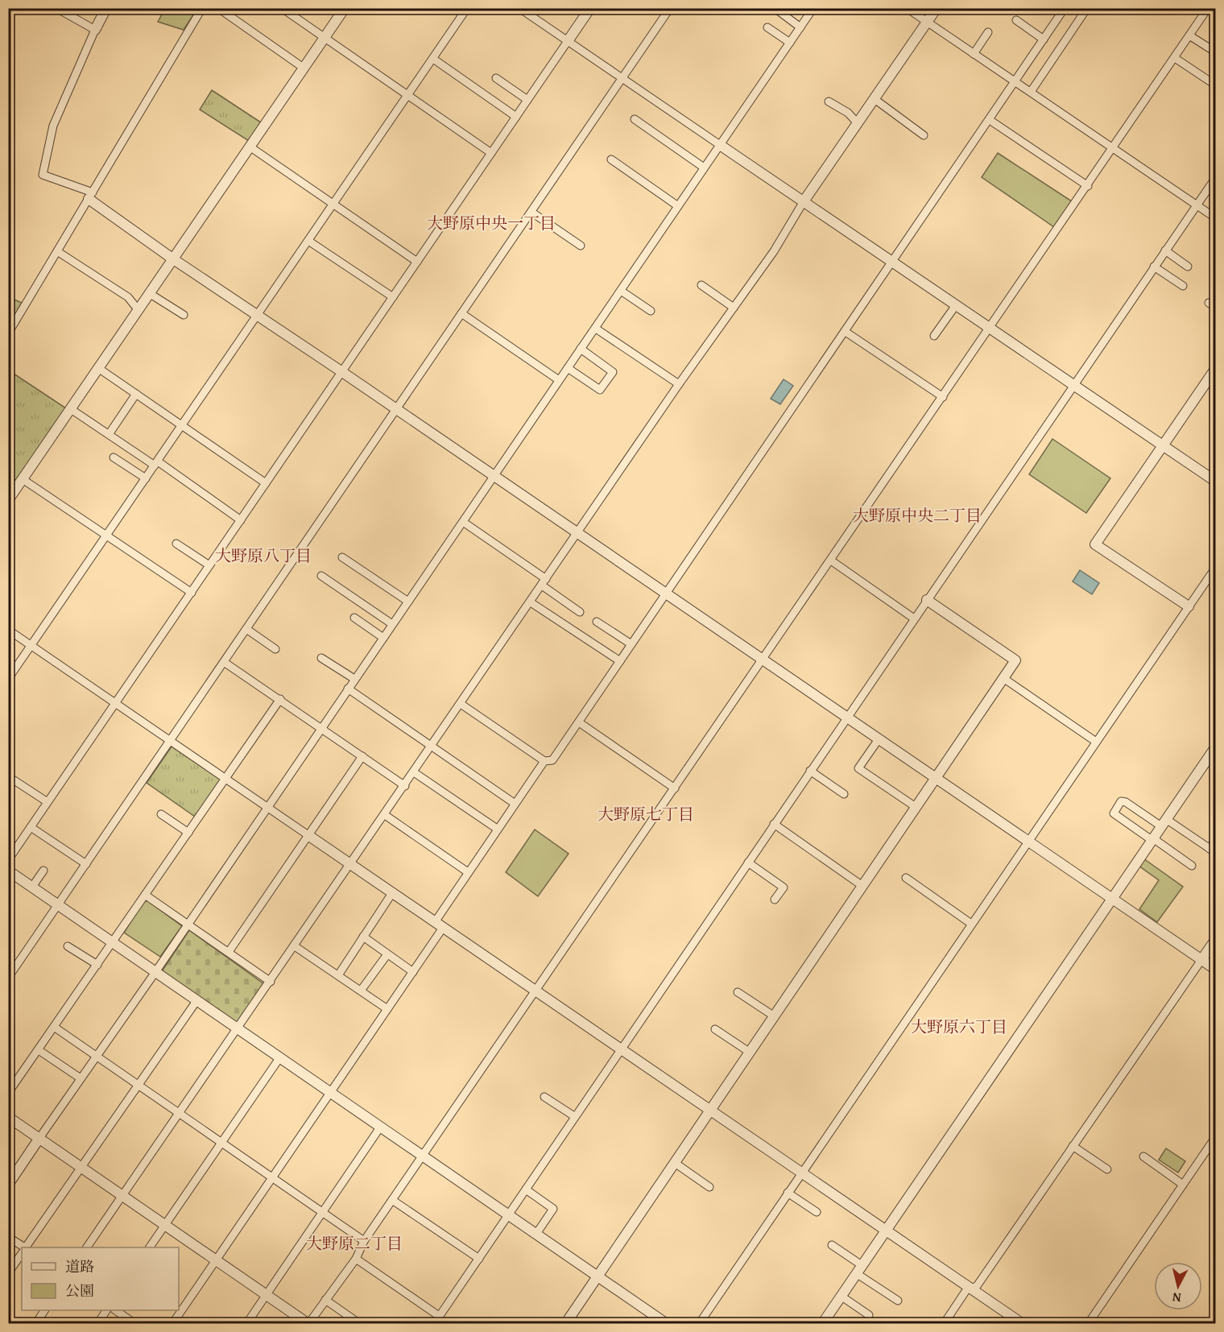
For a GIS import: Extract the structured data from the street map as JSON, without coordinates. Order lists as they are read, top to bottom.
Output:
{
  "districts": [
    "大野原中央一丁目",
    "大野原中央二丁目",
    "大野原八丁目",
    "大野原七丁目",
    "大野原六丁目",
    "大野原二丁目"
  ],
  "legend": ["道路", "公園"],
  "north": "bottom"
}
